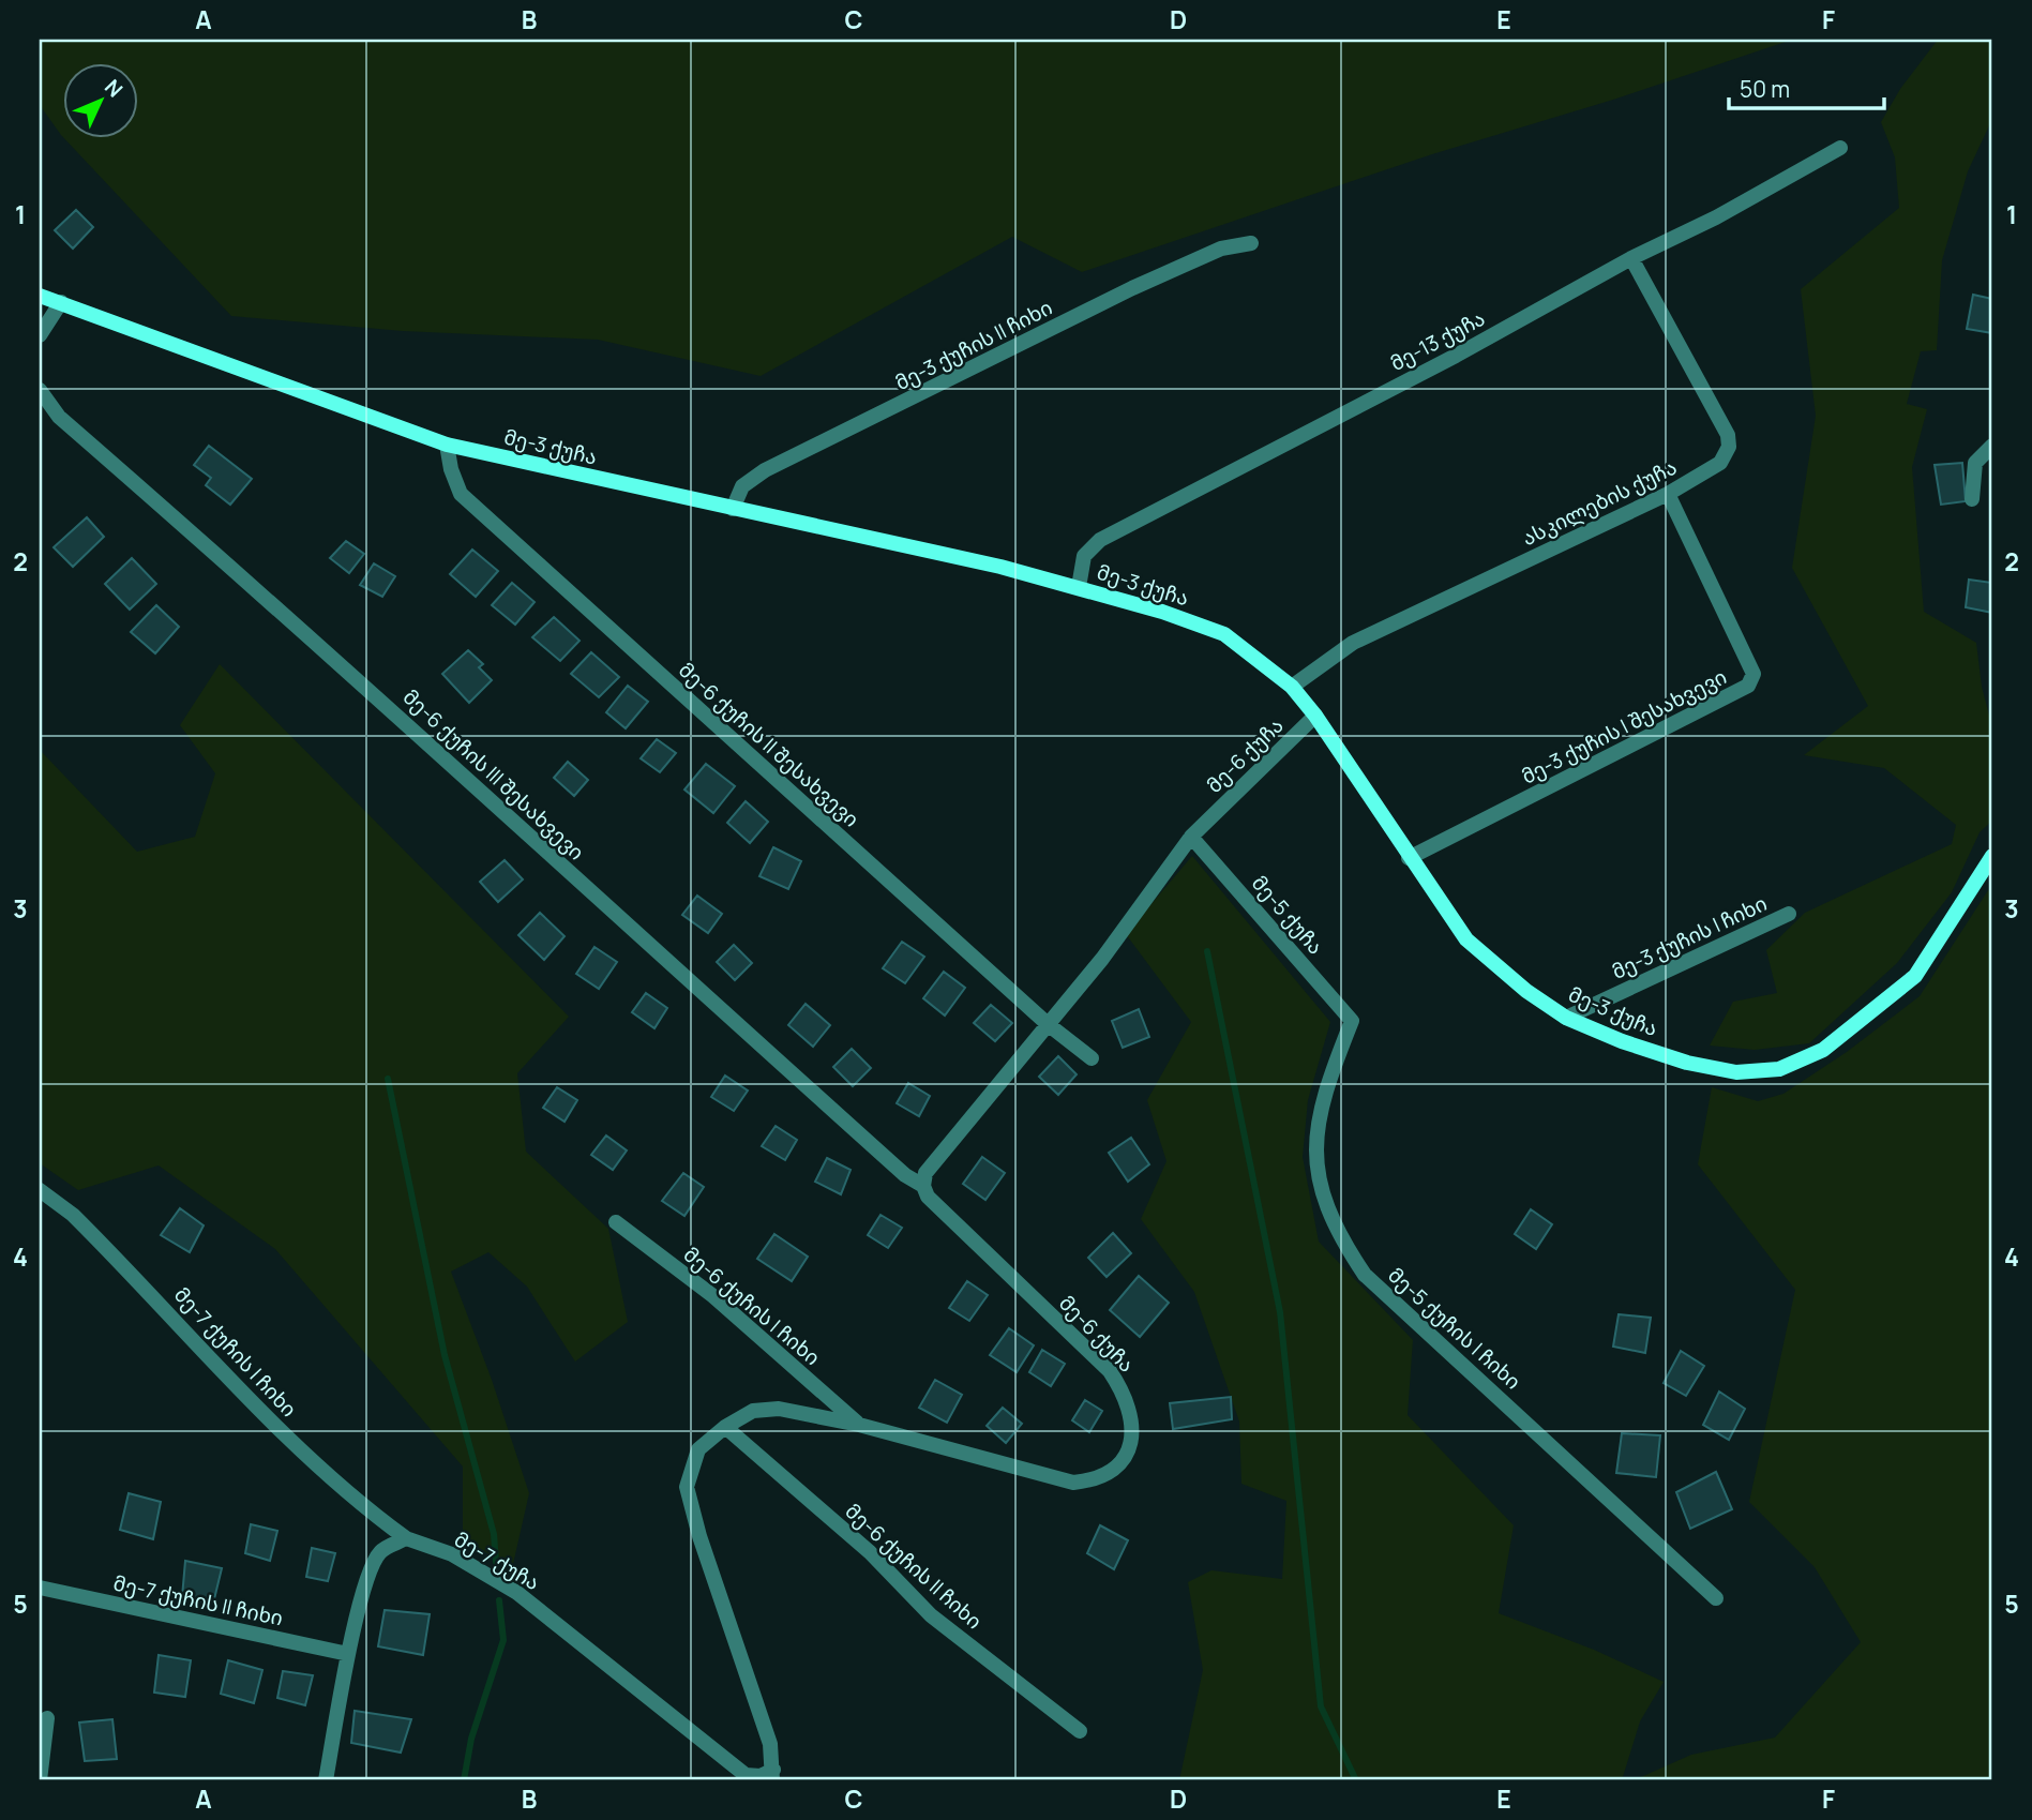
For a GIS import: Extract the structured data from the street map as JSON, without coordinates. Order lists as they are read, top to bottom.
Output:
{
  "streets": {
    "street": [
      "მე-13 ქუჩა",
      "მე-3 ქუჩის II ჩიხი",
      "მე-3 ქუჩა",
      "ასკილების ქუჩა",
      "მე-3 ქუჩის I შესახვევი",
      "მე-6 ქუჩის II შესახვევი",
      "მე-6 ქუჩა",
      "მე-6 ქუჩის III შესახვევი",
      "მე-5 ქუჩა",
      "მე-3 ქუჩის I ჩიხი",
      "მე-6 ქუჩის I ჩიხი",
      "მე-5 ქუჩის I ჩიხი",
      "მე-7 ქუჩის I ჩიხი",
      "მე-7 ქუჩა",
      "მე-6 ქუჩის II ჩიხი",
      "მე-7 ქუჩის II ჩიხი"
    ]
  },
  "crossings": [
    ["მე-13 ქუჩა", "მე-3 ქუჩა"],
    ["მე-13 ქუჩა", "ასკილების ქუჩა"],
    ["მე-3 ქუჩის II ჩიხი", "მე-3 ქუჩა"],
    ["მე-3 ქუჩა", "ასკილების ქუჩა"],
    ["მე-3 ქუჩა", "მე-3 ქუჩის I შესახვევი"],
    ["მე-3 ქუჩა", "მე-6 ქუჩის II შესახვევი"],
    ["მე-3 ქუჩა", "მე-6 ქუჩა"],
    ["მე-3 ქუჩა", "მე-3 ქუჩის I ჩიხი"],
    ["ასკილების ქუჩა", "მე-3 ქუჩის I შესახვევი"],
    ["მე-6 ქუჩის II შესახვევი", "მე-6 ქუჩა"],
    ["მე-6 ქუჩა", "მე-6 ქუჩის III შესახვევი"],
    ["მე-6 ქუჩა", "მე-5 ქუჩა"],
    ["მე-6 ქუჩა", "მე-6 ქუჩის I ჩიხი"],
    ["მე-6 ქუჩა", "მე-7 ქუჩა"],
    ["მე-6 ქუჩა", "მე-6 ქუჩის II ჩიხი"],
    ["მე-5 ქუჩა", "მე-5 ქუჩის I ჩიხი"],
    ["მე-7 ქუჩის I ჩიხი", "მე-7 ქუჩა"]
  ],
  "scale_bar": "50 m",
  "north": "top right",
  "grid": {
    "columns": [
      "A",
      "B",
      "C",
      "D",
      "E",
      "F"
    ],
    "rows": [
      "1",
      "2",
      "3",
      "4",
      "5"
    ]
  }
}
